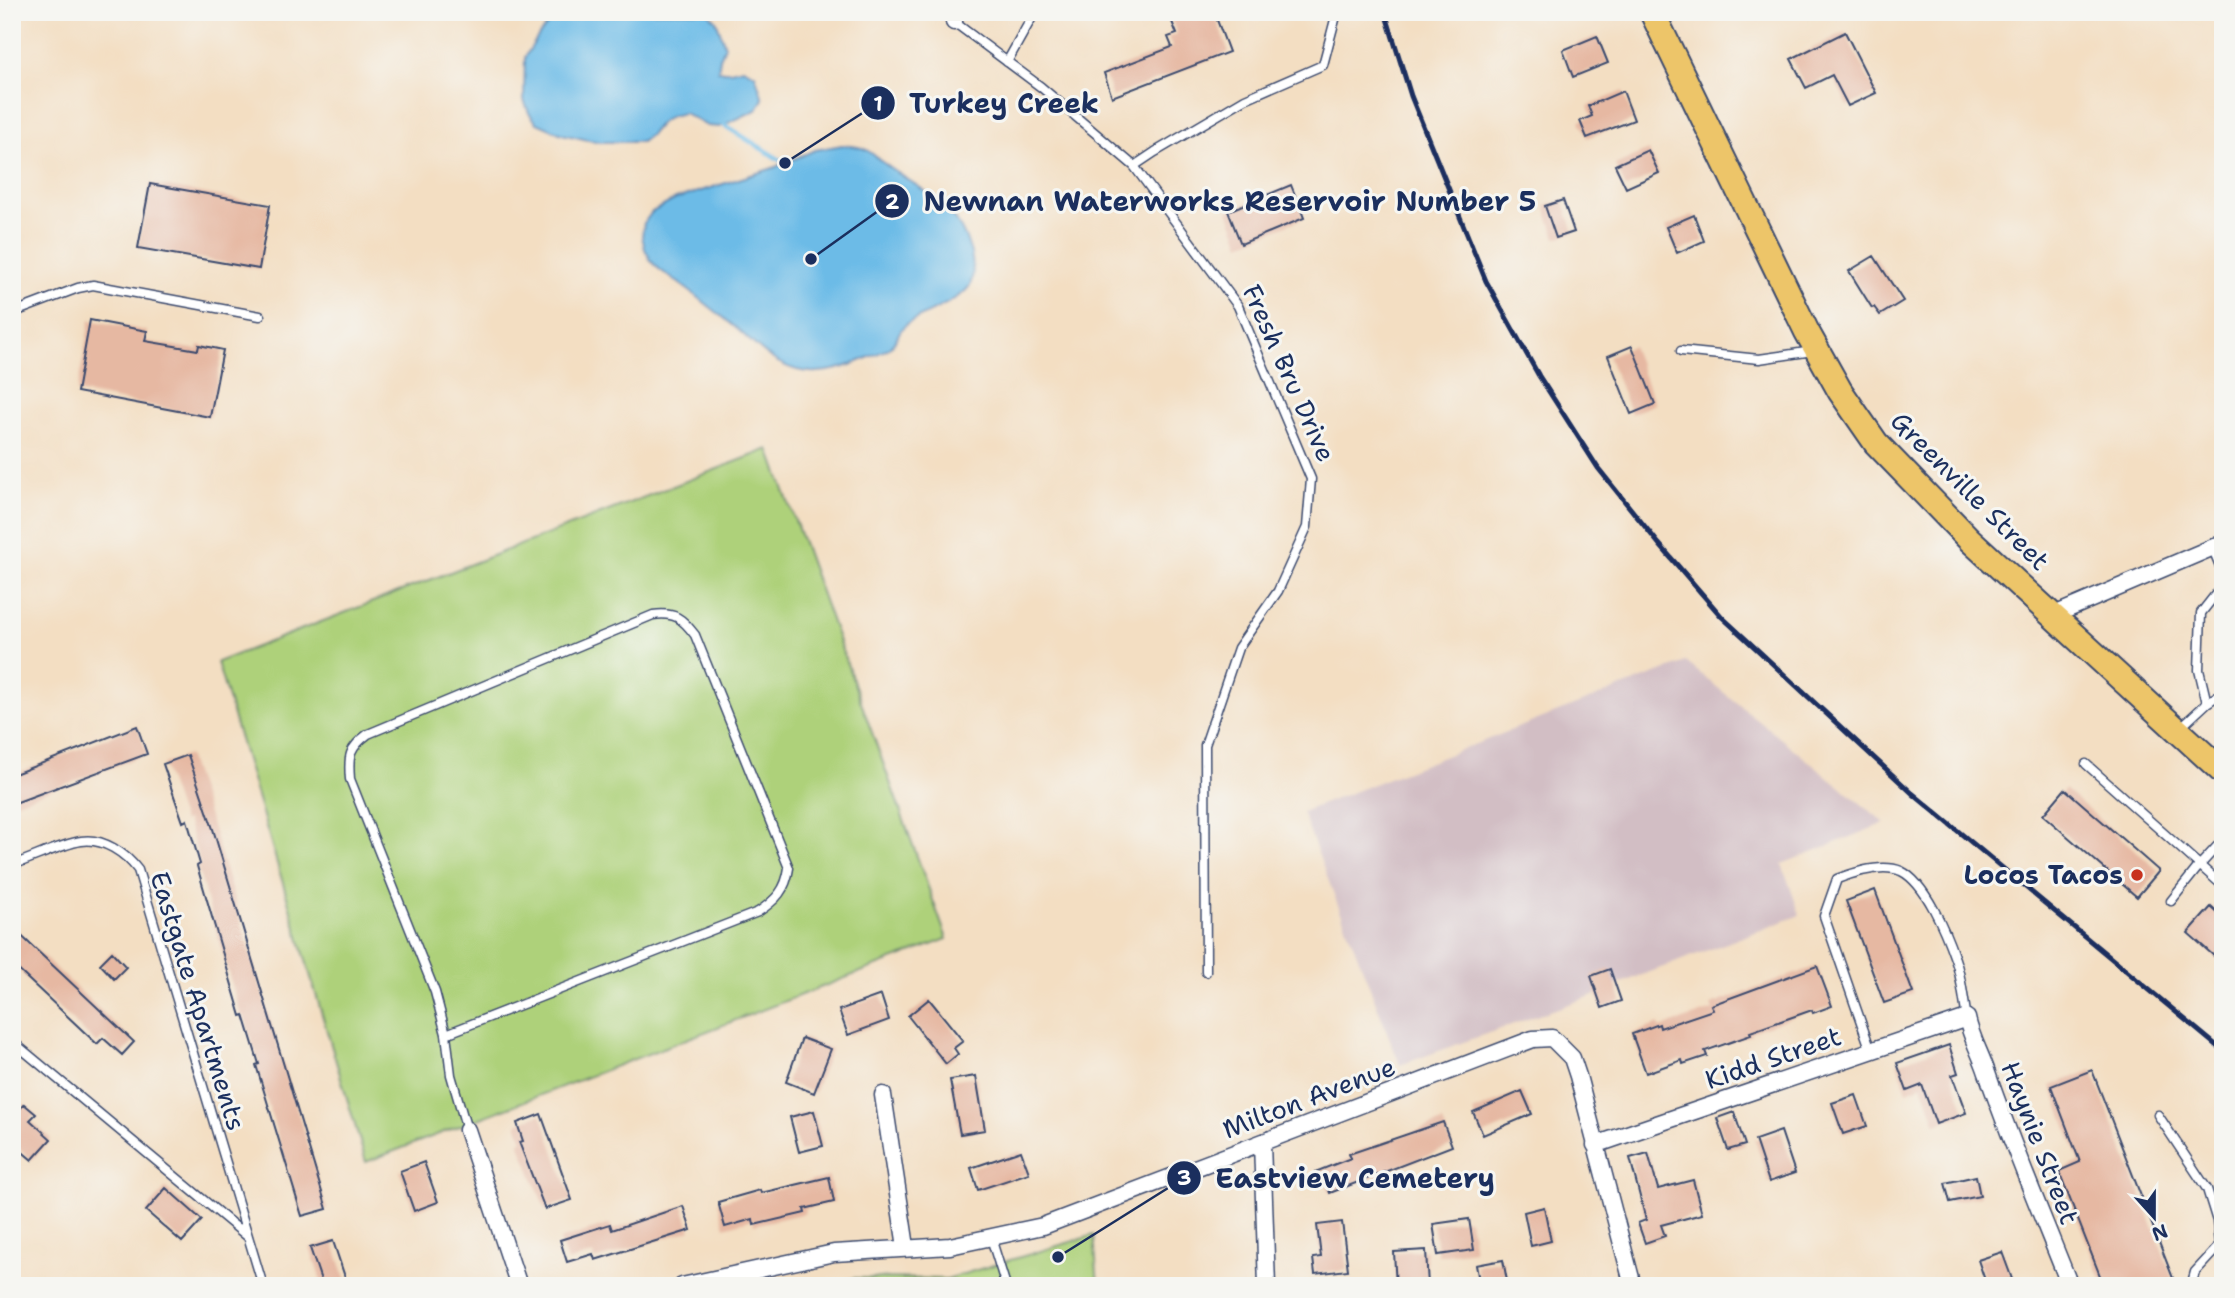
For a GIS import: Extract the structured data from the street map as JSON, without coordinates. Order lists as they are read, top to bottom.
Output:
{
  "streets": {
    "main road": ["Greenville Street"],
    "street": ["Kidd Street", "Milton Avenue", "Haynie Street"],
    "lane": ["Fresh Bru Drive", "Eastgate Apartments"]
  },
  "crossings": [
    ["Kidd Street", "Milton Avenue"],
    ["Kidd Street", "Haynie Street"]
  ],
  "places": [
    "Turkey Creek",
    "Newnan Waterworks Reservoir Number 5",
    "Locos Tacos",
    "Eastview Cemetery"
  ],
  "north": "bottom"
}
